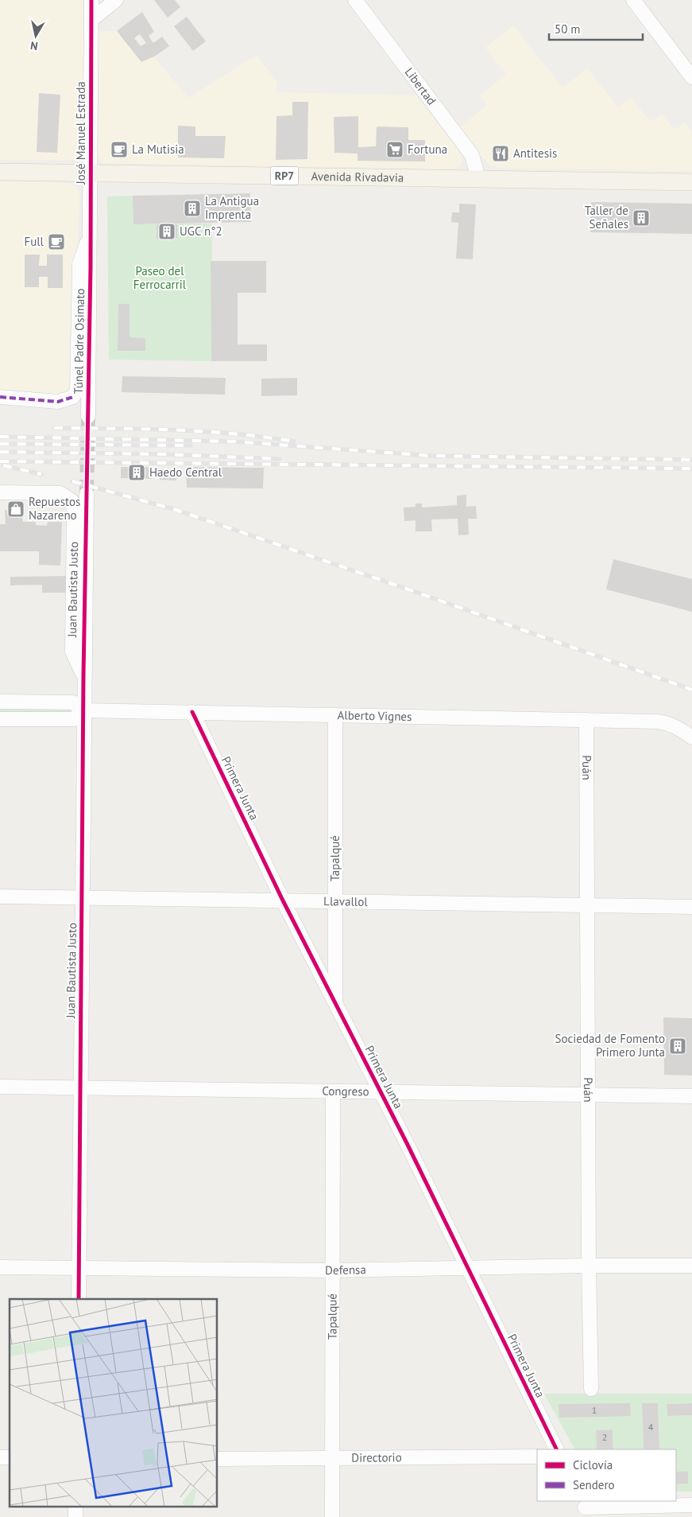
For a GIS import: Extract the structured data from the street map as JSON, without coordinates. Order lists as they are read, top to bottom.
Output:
{
  "streets": {
    "main road": ["RP7", "Avenida Rivadavia"],
    "street": [
      "Libertad",
      "José Manuel Estrada",
      "Túnel Padre Osimato",
      "Juan Bautista Justo",
      "Alberto Vignes",
      "Puán",
      "Primera Junta",
      "Tapalqué",
      "Llavallol",
      "Congreso",
      "Defensa",
      "Directorio"
    ]
  },
  "crossings": [
    ["Libertad", "Avenida Rivadavia"],
    ["José Manuel Estrada", "Avenida Rivadavia"],
    ["José Manuel Estrada", "Túnel Padre Osimato"],
    ["Juan Bautista Justo", "Alberto Vignes"],
    ["Juan Bautista Justo", "Llavallol"],
    ["Juan Bautista Justo", "Congreso"],
    ["Juan Bautista Justo", "Defensa"],
    ["Alberto Vignes", "Puán"],
    ["Alberto Vignes", "Primera Junta"],
    ["Alberto Vignes", "Tapalqué"],
    ["Puán", "Llavallol"],
    ["Puán", "Congreso"],
    ["Puán", "Defensa"],
    ["Primera Junta", "Tapalqué"],
    ["Primera Junta", "Llavallol"],
    ["Primera Junta", "Congreso"],
    ["Primera Junta", "Defensa"],
    ["Tapalqué", "Llavallol"],
    ["Tapalqué", "Congreso"],
    ["Tapalqué", "Defensa"],
    ["Tapalqué", "Directorio"]
  ],
  "parks": ["Paseo del Ferrocarril"],
  "places": {
    "cafe": ["La Mutisia", "Full"],
    "supermarket": ["Fortuna"],
    "restaurant": ["Antitesis"],
    "building": [
      "La Antigua Imprenta",
      "Taller de Señales",
      "UGC n°2",
      "Haedo Central",
      "Sociedad de Fomento Primero Junta"
    ],
    "shop": ["Repuestos Nazareno"]
  },
  "house_numbers": ["1", "4", "2"],
  "legend": ["Ciclovía", "Sendero"],
  "scale_bar": "50 m",
  "north": "bottom"
}
